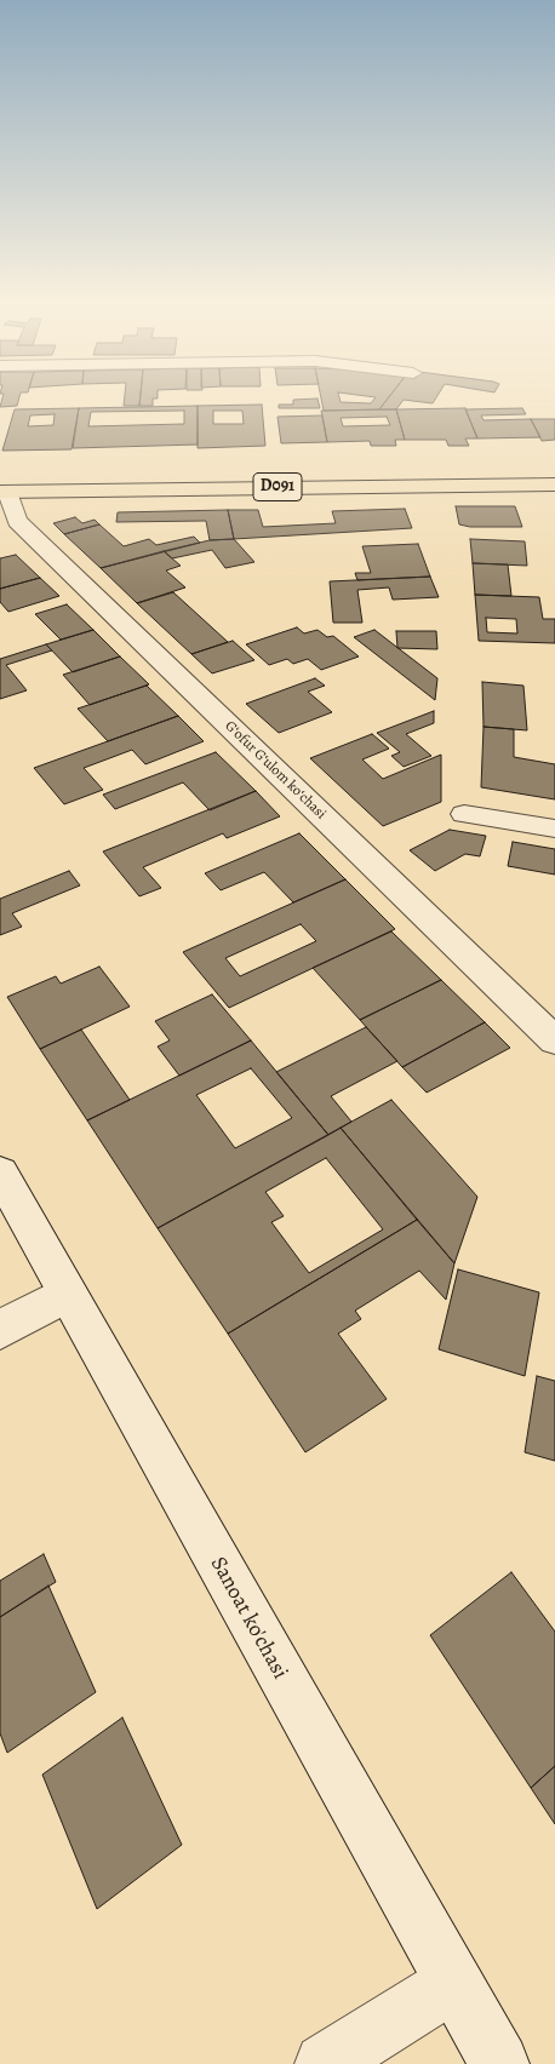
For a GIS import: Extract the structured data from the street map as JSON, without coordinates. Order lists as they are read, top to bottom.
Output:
{
  "streets": {
    "highway": ["D091"],
    "street": ["Gʻofur Gʻulom koʻchasi", "Sanoat ko'chasi"]
  },
  "crossings": [
    ["D091", "Gʻofur Gʻulom koʻchasi"]
  ]
}
